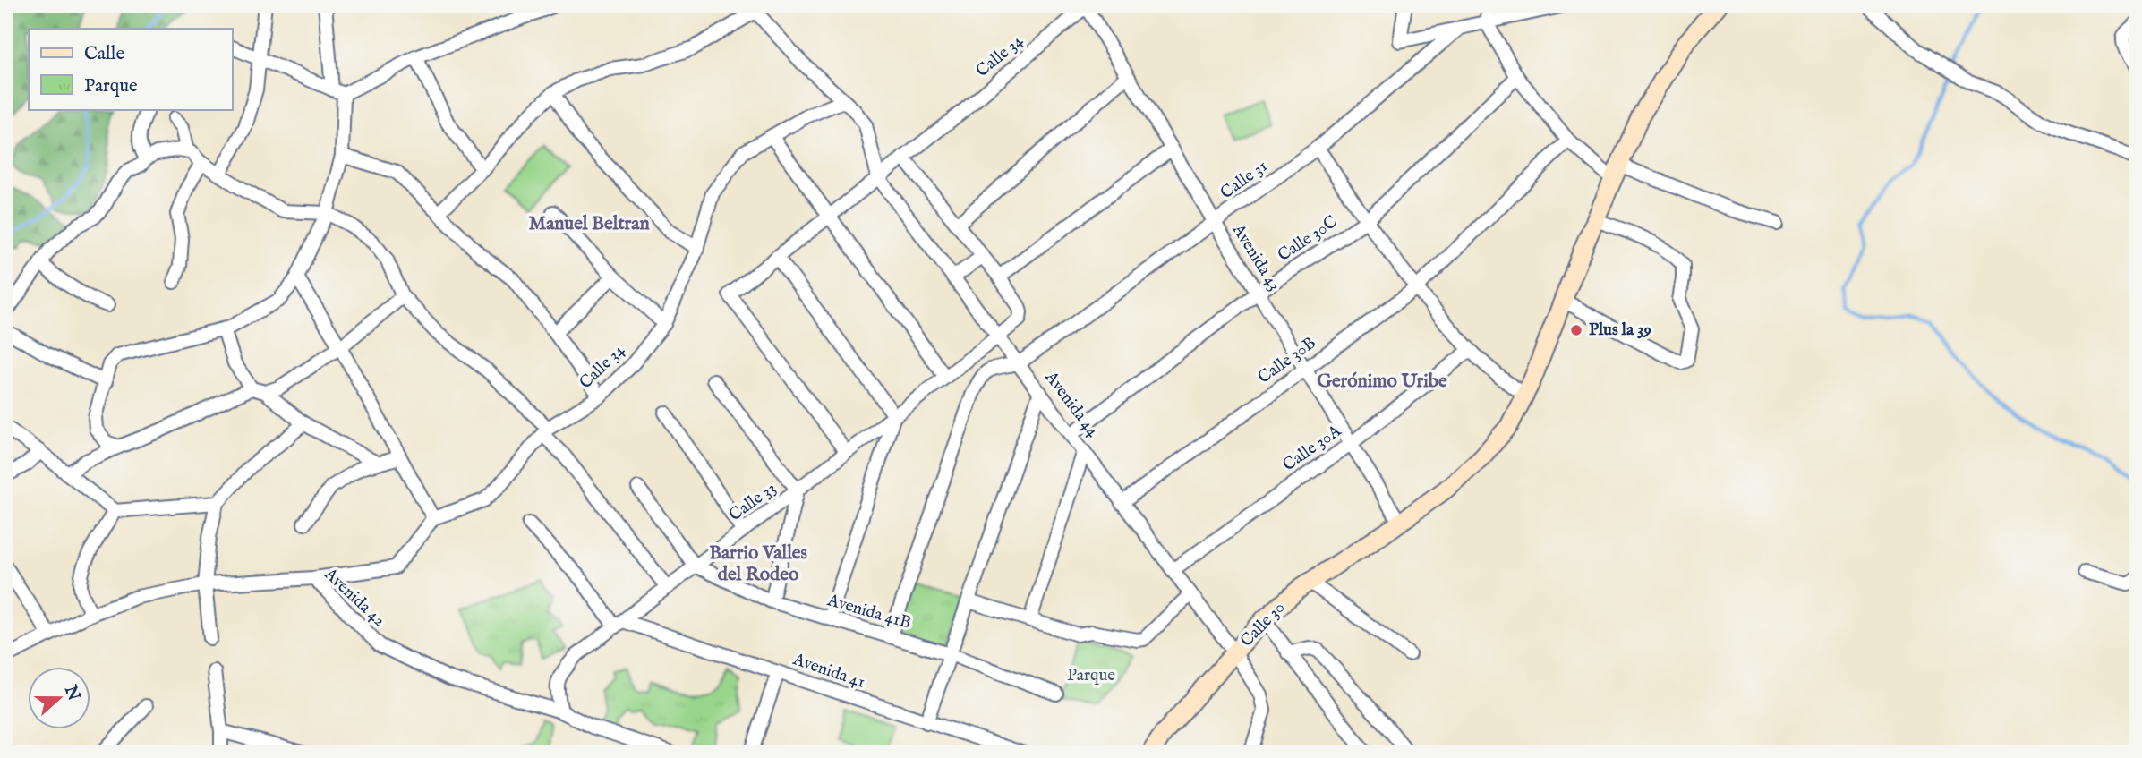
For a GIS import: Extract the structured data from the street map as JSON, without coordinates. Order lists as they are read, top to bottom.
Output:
{
  "streets": {
    "main road": ["Calle 30"],
    "street": [
      "Calle 34",
      "Calle 31",
      "Calle 30C",
      "Avenida 43",
      "Calle 30B",
      "Avenida 44",
      "Calle 30A",
      "Calle 33",
      "Avenida 42",
      "Avenida 41B",
      "Avenida 41"
    ]
  },
  "crossings": [
    ["Calle 34", "Avenida 43"],
    ["Calle 34", "Avenida 44"],
    ["Calle 34", "Calle 33"],
    ["Calle 31", "Avenida 43"],
    ["Calle 31", "Avenida 44"],
    ["Calle 30C", "Avenida 43"],
    ["Calle 30C", "Avenida 44"],
    ["Avenida 43", "Calle 30B"],
    ["Avenida 43", "Calle 30A"],
    ["Avenida 43", "Calle 30"],
    ["Calle 30B", "Avenida 44"],
    ["Avenida 44", "Calle 30A"],
    ["Avenida 44", "Calle 33"],
    ["Avenida 44", "Calle 30"],
    ["Calle 33", "Avenida 42"],
    ["Calle 33", "Avenida 41B"],
    ["Calle 33", "Avenida 41"]
  ],
  "districts": ["Manuel Beltran", "Gerónimo Uribe", "Barrio Valles del Rodeo"],
  "parks": ["Parque"],
  "places": ["Plus la 39"],
  "legend": ["Calle", "Parque"],
  "north": "right"
}
